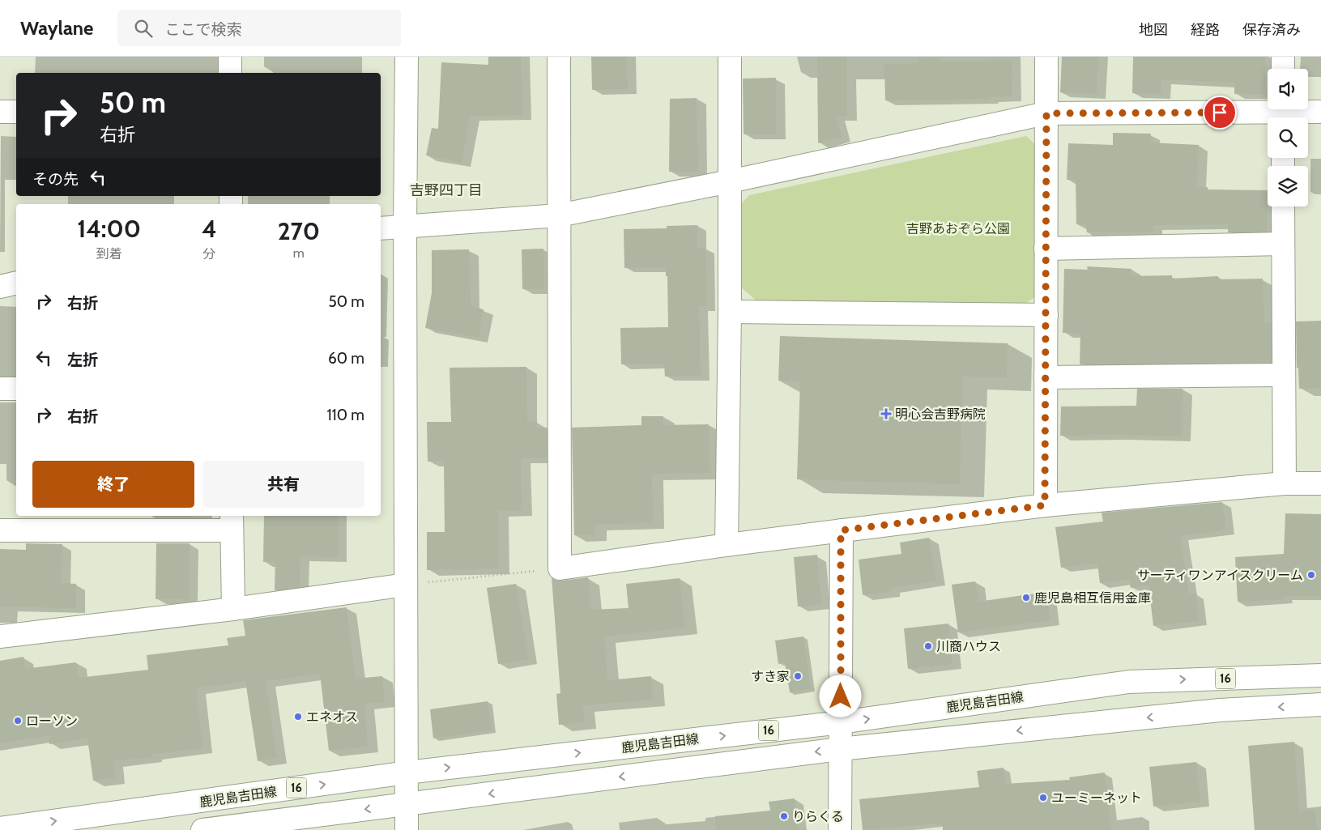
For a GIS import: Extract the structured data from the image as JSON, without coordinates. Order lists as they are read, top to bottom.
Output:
{
  "streets": {
    "street": ["16", "鹿児島吉田線"]
  },
  "districts": ["吉野四丁目"],
  "parks": ["吉野あおぞら公園"],
  "places": {
    "health": ["明心会吉野病院"],
    "other": [
      "サーティワンアイスクリーム",
      "鹿児島相互信用金庫",
      "川商ハウス",
      "すき家",
      "エネオス",
      "ローソン",
      "ユーミーネット",
      "りらくる"
    ]
  },
  "page": {
    "header": "Waylane",
    "search": "ここで検索",
    "nav": ["地図", "経路", "保存済み"],
    "turn": ["50 m", "右折"],
    "then": "その先",
    "eta": [
      "14:00",
      "到着",
      "4",
      "分",
      "270",
      "m"
    ],
    "list": [
      {
        "name": "右折",
        "value": "50 m"
      },
      {
        "name": "左折",
        "value": "60 m"
      },
      {
        "name": "右折",
        "value": "110 m"
      }
    ],
    "buttons": ["終了", "共有"]
  }
}
